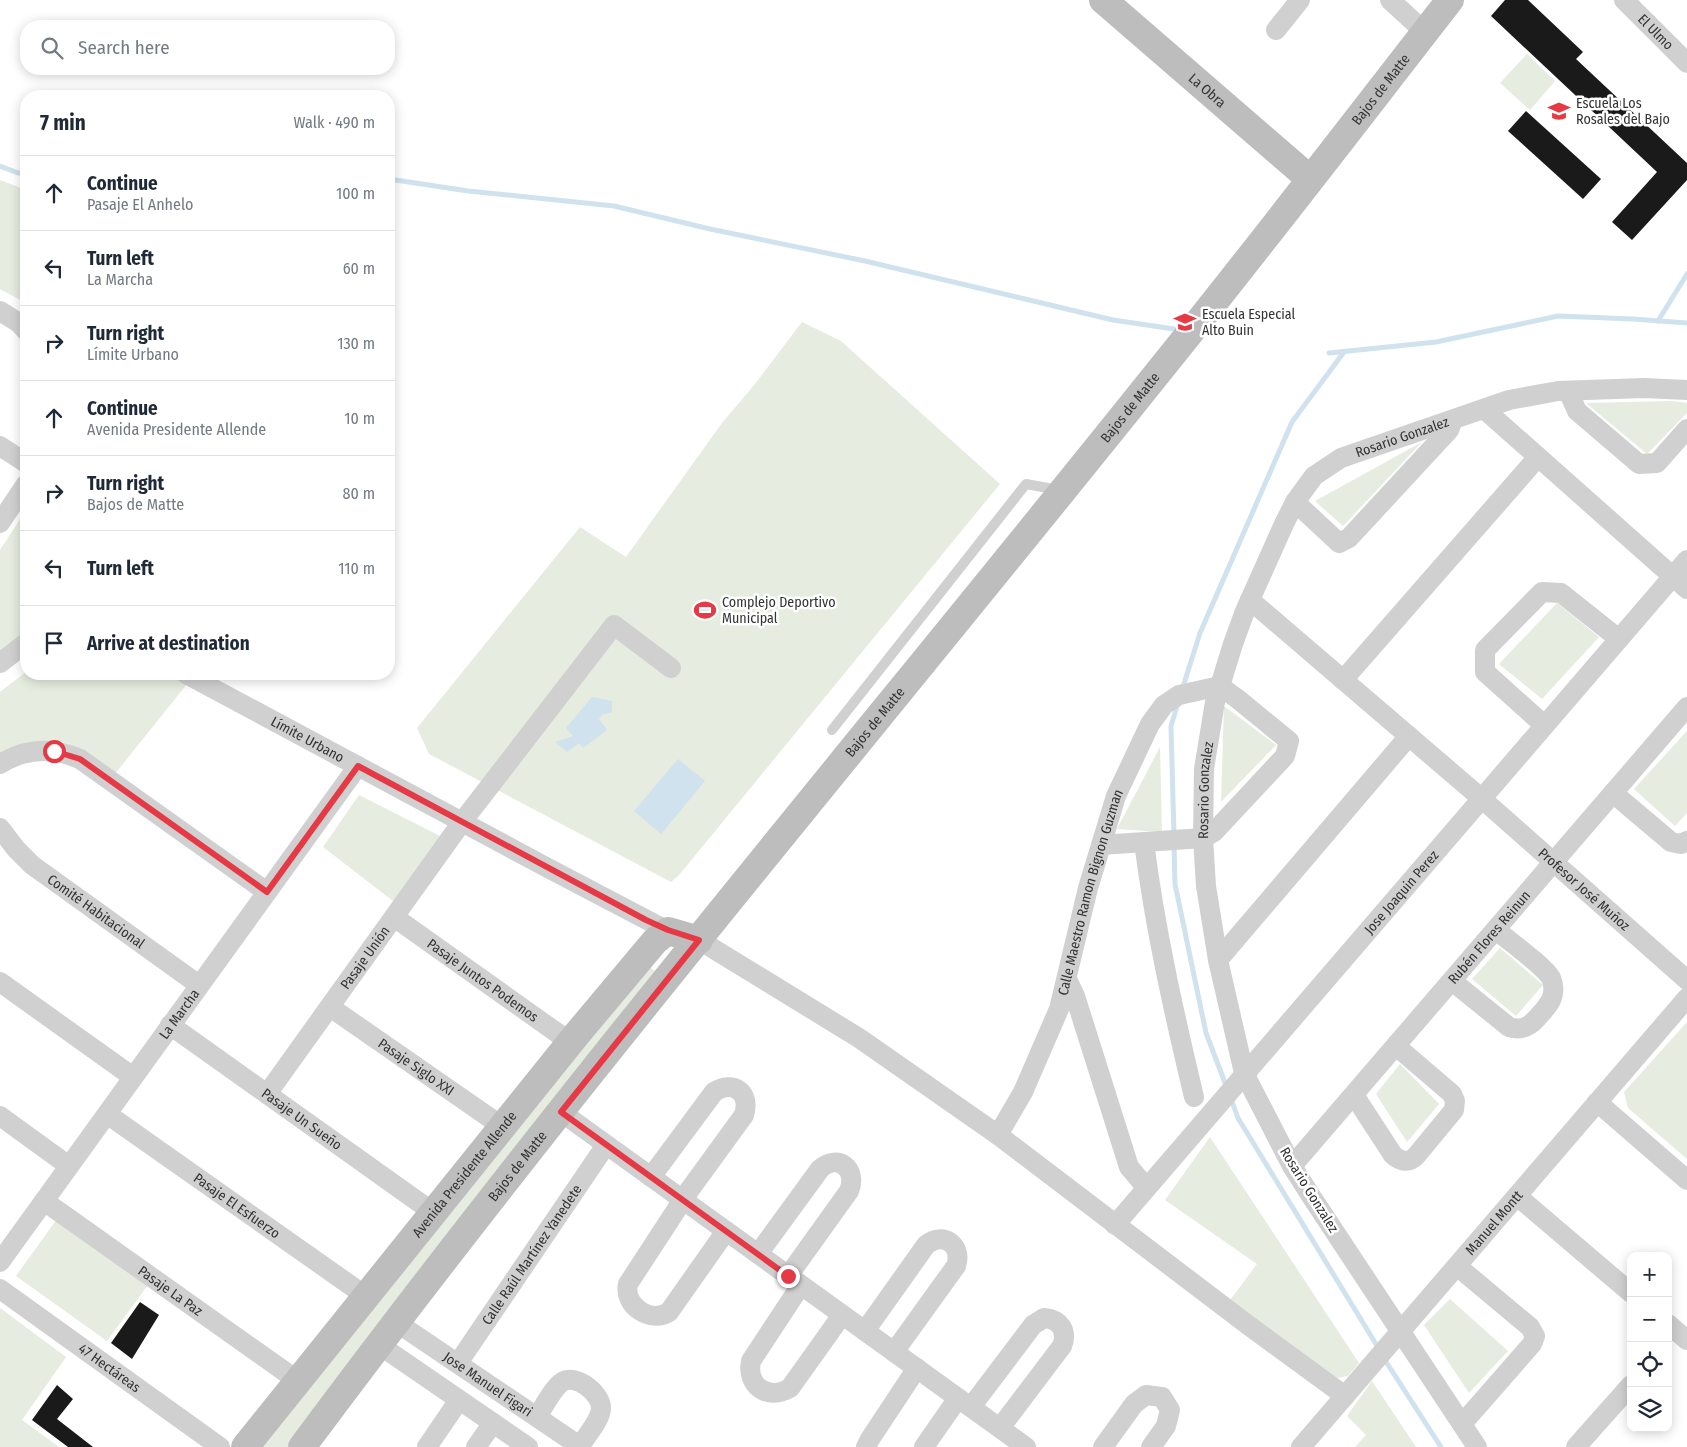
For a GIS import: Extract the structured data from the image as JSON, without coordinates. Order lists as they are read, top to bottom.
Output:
{
  "streets": {
    "main road": ["La Obra", "Bajos de Matte", "Avenida Presidente Allende"],
    "street": [
      "El Ulmo",
      "Rosario Gonzalez",
      "Límite Urbano",
      "Profesor José Muñoz",
      "Calle Maestro Ramon Bignon Guzman",
      "Jose Joaquin Perez",
      "Comité Habitacional",
      "Rubén Flores Reinun",
      "Pasaje Unión",
      "Pasaje Juntos Podemos",
      "La Marcha",
      "Pasaje Siglo XXI",
      "Pasaje Un Sueño",
      "Pasaje El Esfuerzo",
      "Manuel Montt",
      "Calle Raúl Martínez Yanedete",
      "Pasaje La Paz",
      "47 Hectáreas",
      "Jose Manuel Figari"
    ]
  },
  "crossings": [
    ["La Obra", "Bajos de Matte"],
    ["Bajos de Matte", "Jose Manuel Figari"],
    ["Rosario Gonzalez", "Profesor José Muñoz"],
    ["Rosario Gonzalez", "Calle Maestro Ramon Bignon Guzman"],
    ["Rosario Gonzalez", "Jose Joaquin Perez"],
    ["Rosario Gonzalez", "Rubén Flores Reinun"],
    ["Rosario Gonzalez", "Manuel Montt"],
    ["Límite Urbano", "Pasaje Unión"],
    ["Límite Urbano", "La Marcha"],
    ["Límite Urbano", "Avenida Presidente Allende"],
    ["Profesor José Muñoz", "Jose Joaquin Perez"],
    ["Profesor José Muñoz", "Rubén Flores Reinun"],
    ["Comité Habitacional", "La Marcha"],
    ["Pasaje Unión", "Pasaje Juntos Podemos"],
    ["Pasaje Unión", "Pasaje Siglo XXI"],
    ["Pasaje Unión", "Pasaje Un Sueño"],
    ["Pasaje Juntos Podemos", "Avenida Presidente Allende"],
    ["La Marcha", "Pasaje Un Sueño"],
    ["La Marcha", "Pasaje El Esfuerzo"],
    ["La Marcha", "Pasaje La Paz"],
    ["Pasaje Siglo XXI", "Avenida Presidente Allende"],
    ["Pasaje Un Sueño", "Avenida Presidente Allende"],
    ["Avenida Presidente Allende", "Pasaje El Esfuerzo"],
    ["Avenida Presidente Allende", "Pasaje La Paz"],
    ["Calle Raúl Martínez Yanedete", "Jose Manuel Figari"]
  ],
  "places": {
    "school or university": ["Escuela Los Rosales del Bajo", "Escuela Especial Alto Buin"],
    "sports": ["Complejo Deportivo Municipal"]
  },
  "page": {
    "search": "Search here",
    "heading": ["7 min", "Walk · 490 m"],
    "list": [
      ["Continue", "Pasaje El Anhelo", "100 m"],
      ["Turn left", "La Marcha", "60 m"],
      ["Turn right", "Límite Urbano", "130 m"],
      ["Continue", "Avenida Presidente Allende", "10 m"],
      ["Turn right", "Bajos de Matte", "80 m"],
      ["Turn left", "110 m"],
      "Arrive at destination"
    ],
    "map_buttons": ["+", "−"]
  }
}
